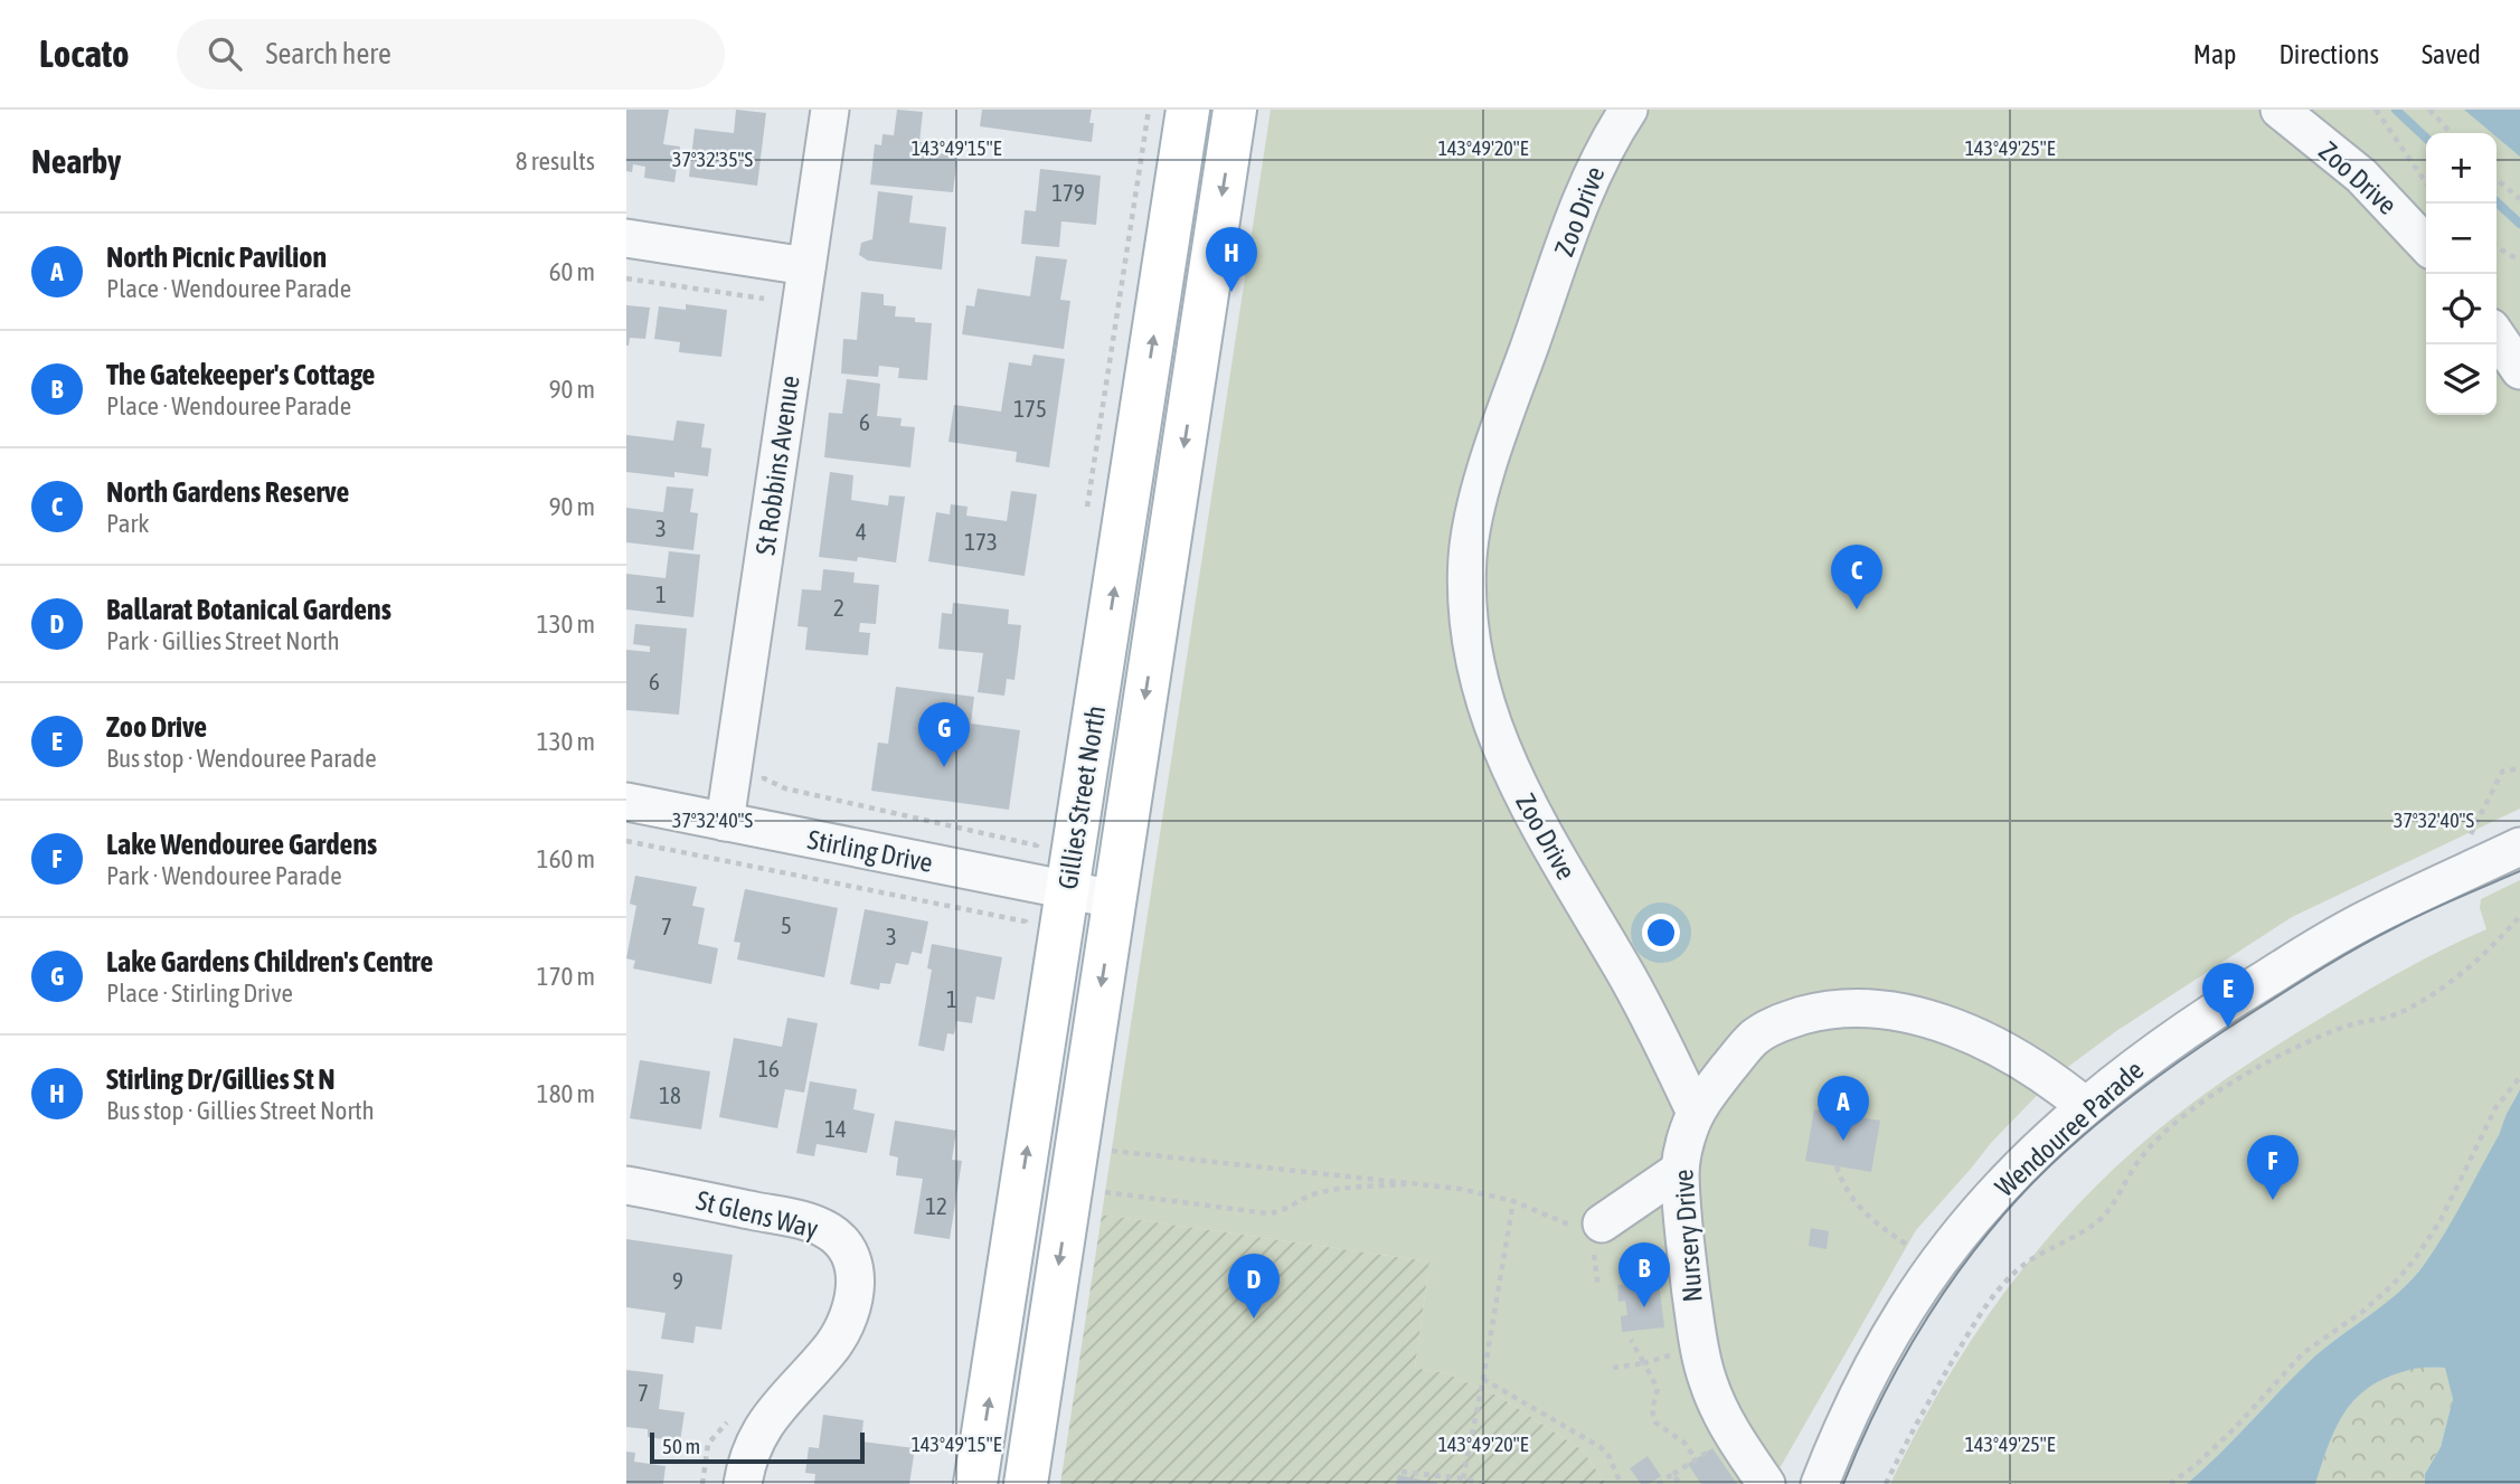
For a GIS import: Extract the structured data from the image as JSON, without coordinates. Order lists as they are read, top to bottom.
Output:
{
  "streets": {
    "main road": ["Gillies Street North"],
    "street": [
      "Zoo Drive",
      "St Robbins Avenue",
      "Stirling Drive",
      "Wendouree Parade",
      "St Glens Way",
      "Nursery Drive"
    ]
  },
  "crossings": [
    ["Zoo Drive", "Nursery Drive"],
    ["St Robbins Avenue", "Stirling Drive"],
    ["Gillies Street North", "Stirling Drive"]
  ],
  "house_numbers": [
    "179",
    "175",
    "6",
    "3",
    "4",
    "173",
    "1",
    "2",
    "6",
    "5",
    "7",
    "3",
    "1",
    "16",
    "18",
    "14",
    "12",
    "9",
    "7"
  ],
  "scale_bar": "50 m",
  "page": {
    "header": "Locato",
    "search": "Search here",
    "nav": ["Map", "Directions", "Saved"],
    "heading": ["Nearby", "8 results"],
    "map_buttons": ["+", "−"],
    "list": [
      {
        "mark": "A",
        "name": "North Picnic Pavilion",
        "note": "Place · Wendouree Parade",
        "value": "60 m"
      },
      {
        "mark": "B",
        "name": "The Gatekeeper's Cottage",
        "note": "Place · Wendouree Parade",
        "value": "90 m"
      },
      {
        "mark": "C",
        "name": "North Gardens Reserve",
        "note": "Park",
        "value": "90 m"
      },
      {
        "mark": "D",
        "name": "Ballarat Botanical Gardens",
        "note": "Park · Gillies Street North",
        "value": "130 m"
      },
      {
        "mark": "E",
        "name": "Zoo Drive",
        "note": "Bus stop · Wendouree Parade",
        "value": "130 m"
      },
      {
        "mark": "F",
        "name": "Lake Wendouree Gardens",
        "note": "Park · Wendouree Parade",
        "value": "160 m"
      },
      {
        "mark": "G",
        "name": "Lake Gardens Children's Centre",
        "note": "Place · Stirling Drive",
        "value": "170 m"
      },
      {
        "mark": "H",
        "name": "Stirling Dr/Gillies St N",
        "note": "Bus stop · Gillies Street North",
        "value": "180 m"
      }
    ],
    "pins": [
      "H",
      "C",
      "G",
      "E",
      "A",
      "F",
      "B",
      "D"
    ],
    "scale": "50 m"
  },
  "coordinates": [
    "143°49'15\"E",
    "143°49'20\"E",
    "143°49'25\"E",
    "37°32'35\"S",
    "37°32'40\"S"
  ]
}
